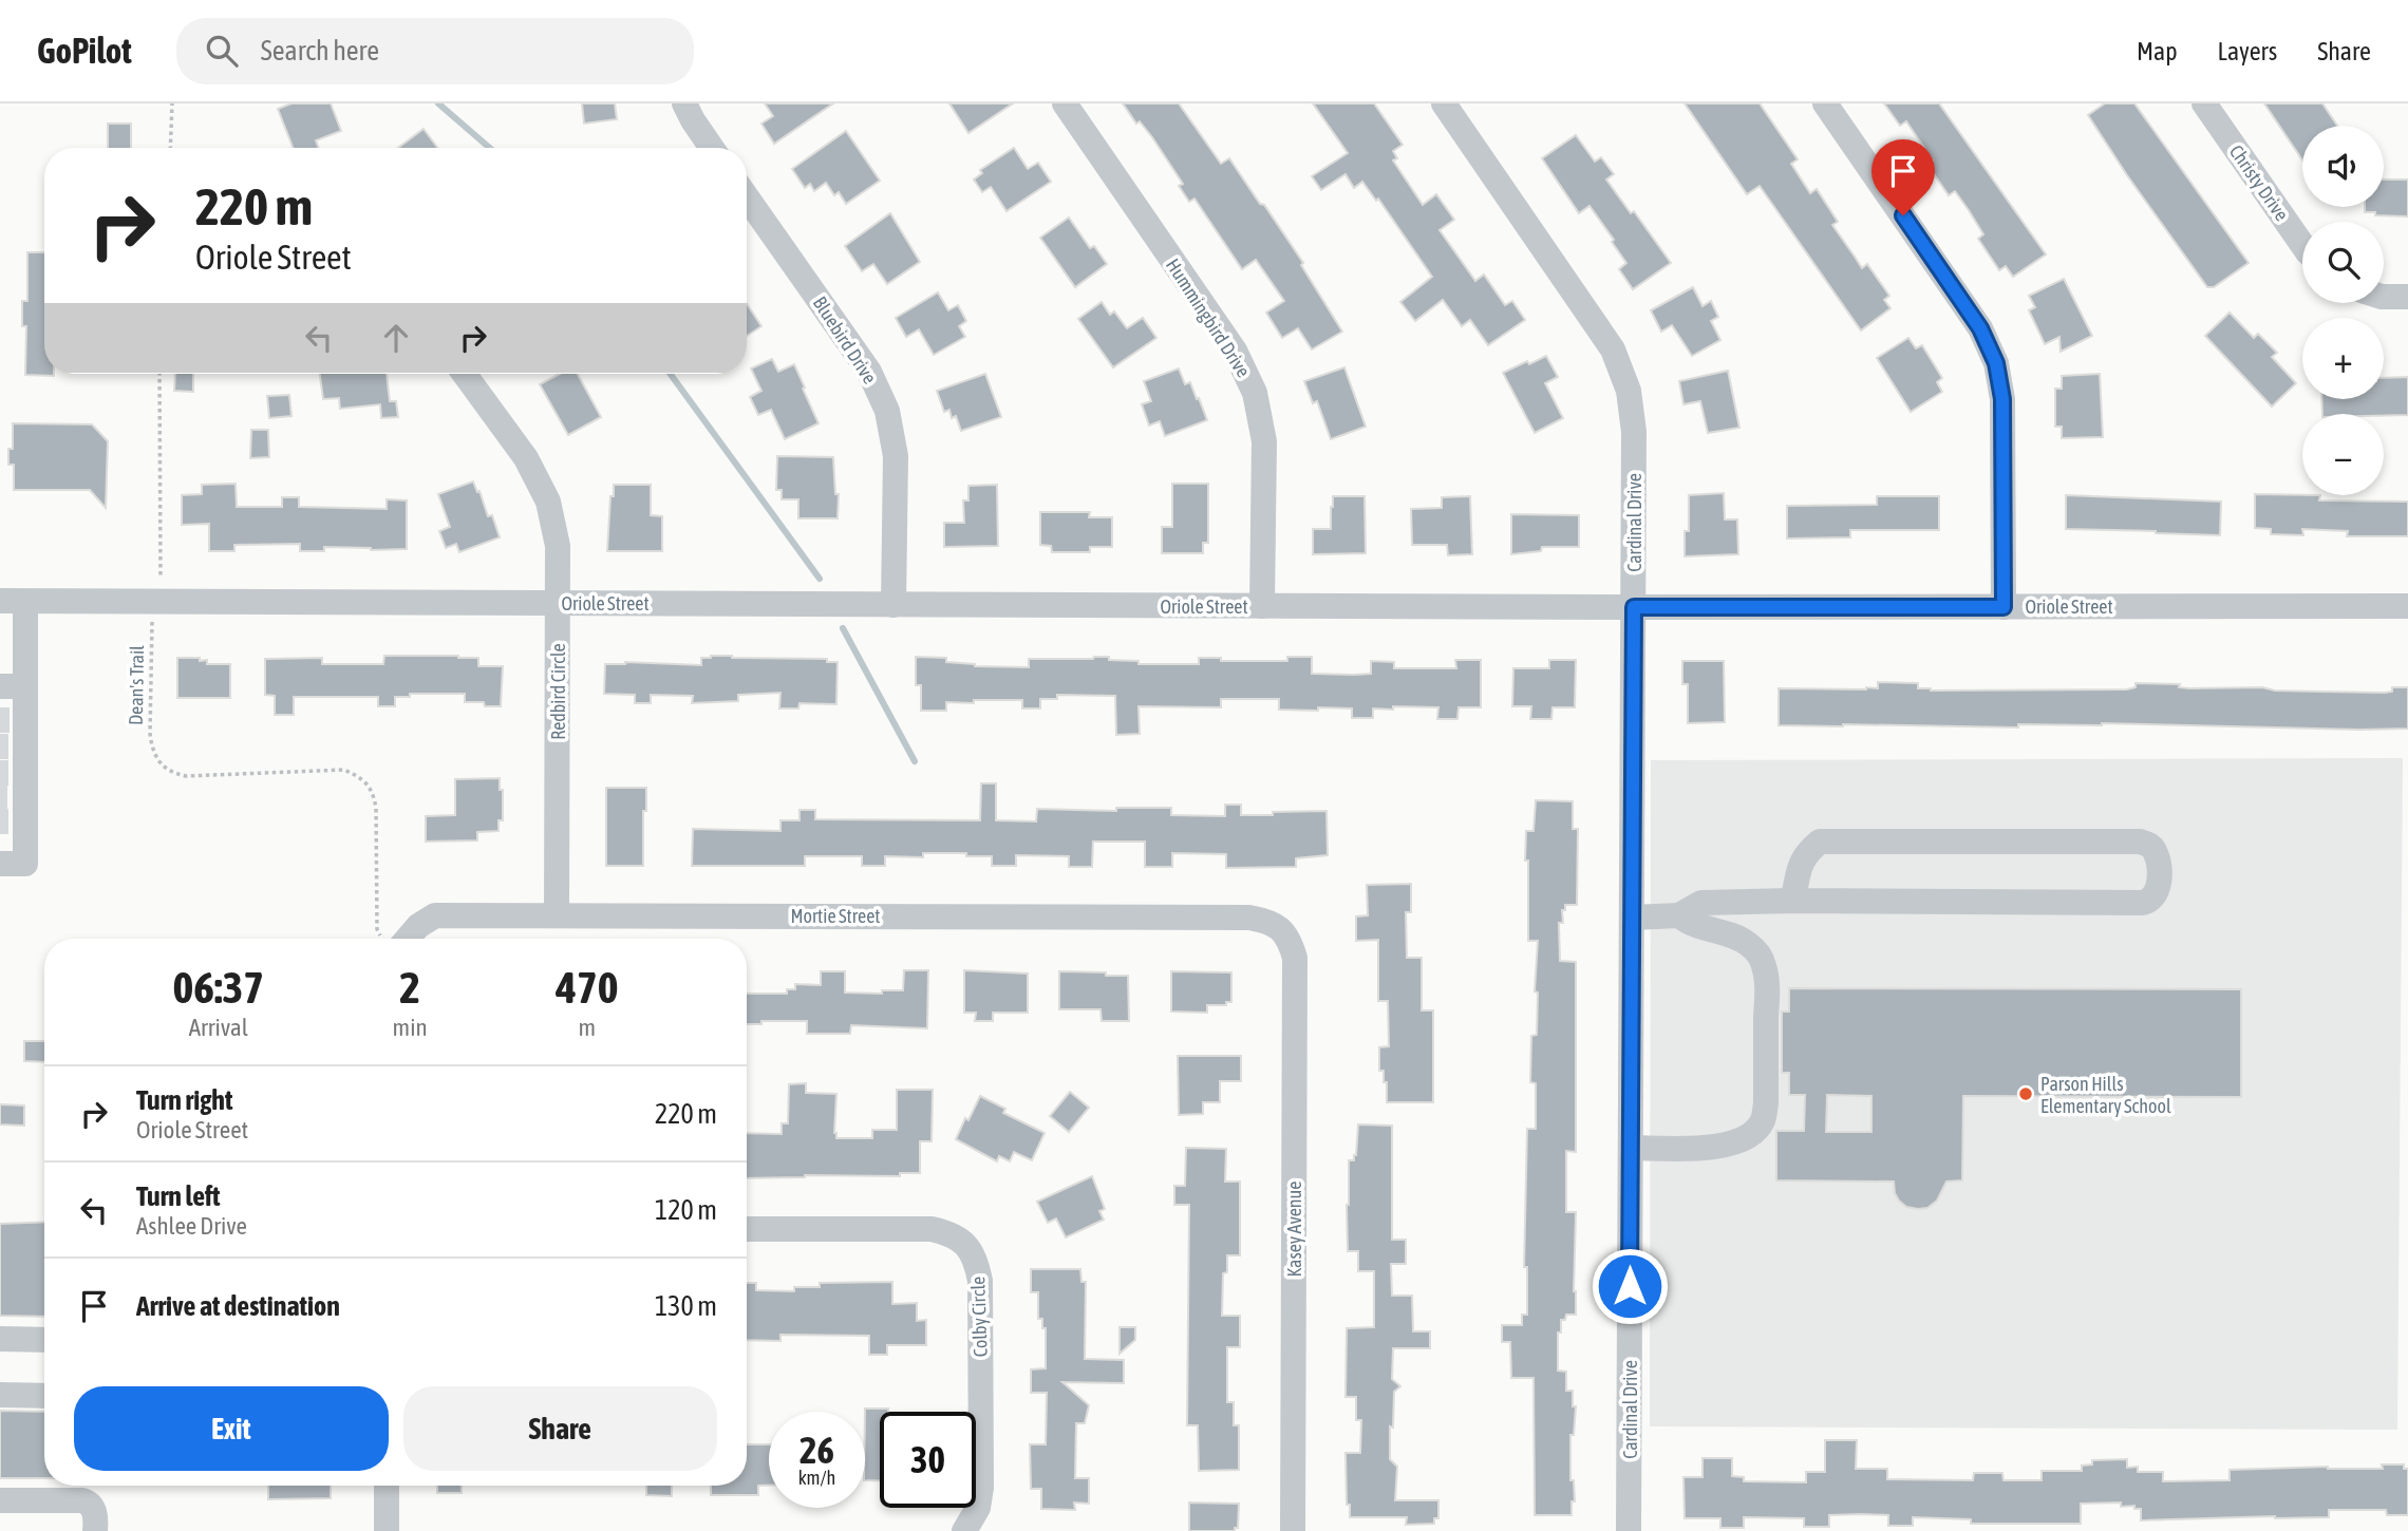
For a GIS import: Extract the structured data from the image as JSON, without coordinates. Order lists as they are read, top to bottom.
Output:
{
  "streets": {
    "street": [
      "Christy Drive",
      "Hummingbird Drive",
      "Bluebird Drive",
      "Cardinal Drive",
      "Oriole Street",
      "Redbird Circle",
      "Mortie Street",
      "Kasey Avenue",
      "Colby Circle"
    ],
    "path": ["Dean's Trail"]
  },
  "crossings": [
    ["Hummingbird Drive", "Oriole Street"],
    ["Bluebird Drive", "Oriole Street"],
    ["Cardinal Drive", "Oriole Street"],
    ["Oriole Street", "Dean's Trail"],
    ["Oriole Street", "Redbird Circle"],
    ["Redbird Circle", "Mortie Street"],
    ["Mortie Street", "Kasey Avenue"]
  ],
  "places": ["Parson Hills Elementary School"],
  "page": {
    "header": "GoPilot",
    "search": "Search here",
    "nav": ["Map", "Layers", "Share"],
    "map_buttons": ["+", "−"],
    "turn": ["220 m", "Oriole Street"],
    "eta": [
      "06:37",
      "Arrival",
      "2",
      "min",
      "470",
      "m"
    ],
    "list": [
      {
        "name": "Turn right",
        "note": "Oriole Street",
        "value": "220 m"
      },
      {
        "name": "Turn left",
        "note": "Ashlee Drive",
        "value": "120 m"
      },
      {
        "name": "Arrive at destination",
        "value": "130 m"
      }
    ],
    "buttons": ["Exit", "Share"],
    "speed": "26 km/h",
    "limit": "30"
  }
}
